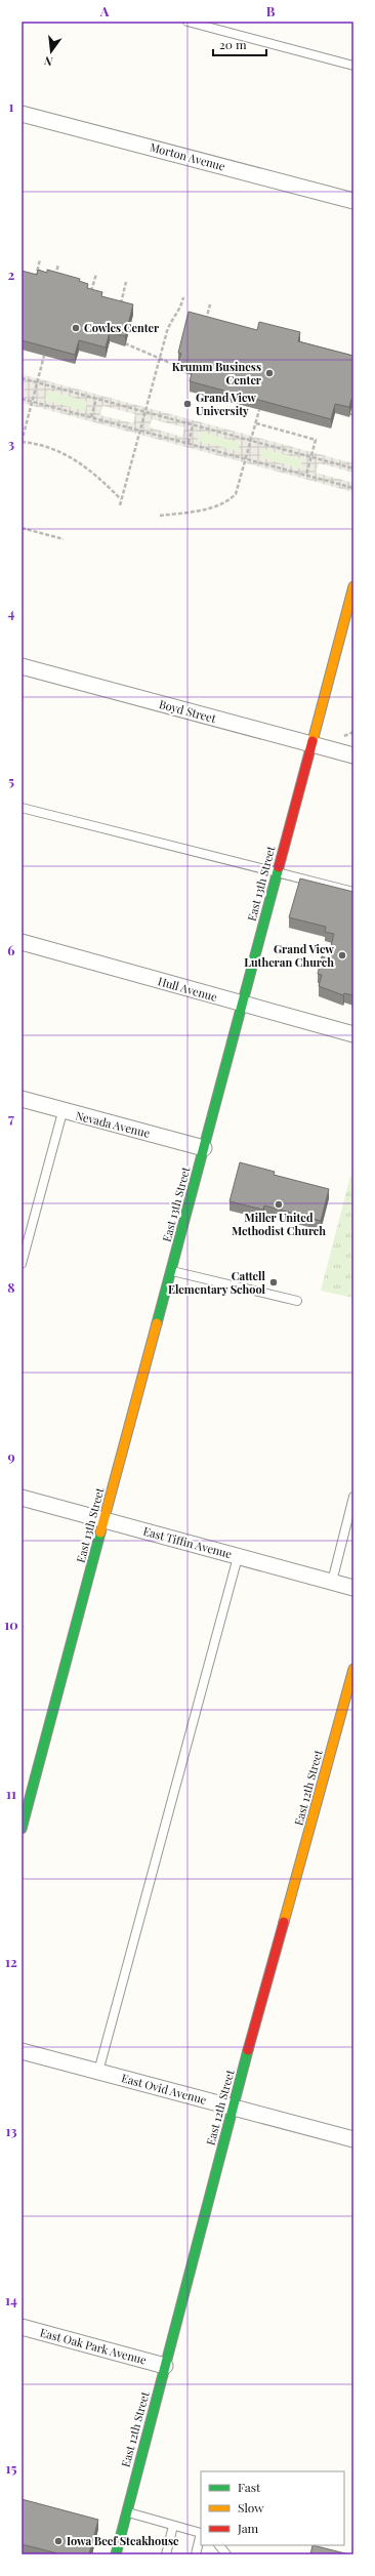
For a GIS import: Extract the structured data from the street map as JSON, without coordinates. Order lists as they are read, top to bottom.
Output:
{
  "streets": {
    "street": [
      "Morton Avenue",
      "Boyd Street",
      "East 13th Street",
      "Hull Avenue",
      "Nevada Avenue",
      "East Tiffin Avenue",
      "East 12th Street",
      "East Ovid Avenue",
      "East Oak Park Avenue"
    ]
  },
  "crossings": [
    ["Boyd Street", "East 13th Street"],
    ["East 13th Street", "Hull Avenue"],
    ["East 13th Street", "Nevada Avenue"],
    ["East 13th Street", "East Tiffin Avenue"],
    ["East 12th Street", "East Ovid Avenue"],
    ["East 12th Street", "East Oak Park Avenue"]
  ],
  "places": [
    "Cowles Center",
    "Krumm Business Center",
    "Grand View University",
    "Grand View Lutheran Church",
    "Miller United Methodist Church",
    "Cattell Elementary School",
    "Iowa Beef Steakhouse"
  ],
  "legend": ["Fast", "Slow", "Jam"],
  "scale_bar": "20 m",
  "north": "bottom",
  "grid": {
    "columns": ["A", "B"],
    "rows": [
      "1",
      "2",
      "3",
      "4",
      "5",
      "6",
      "7",
      "8",
      "9",
      "10",
      "11",
      "12",
      "13",
      "14",
      "15"
    ]
  }
}
